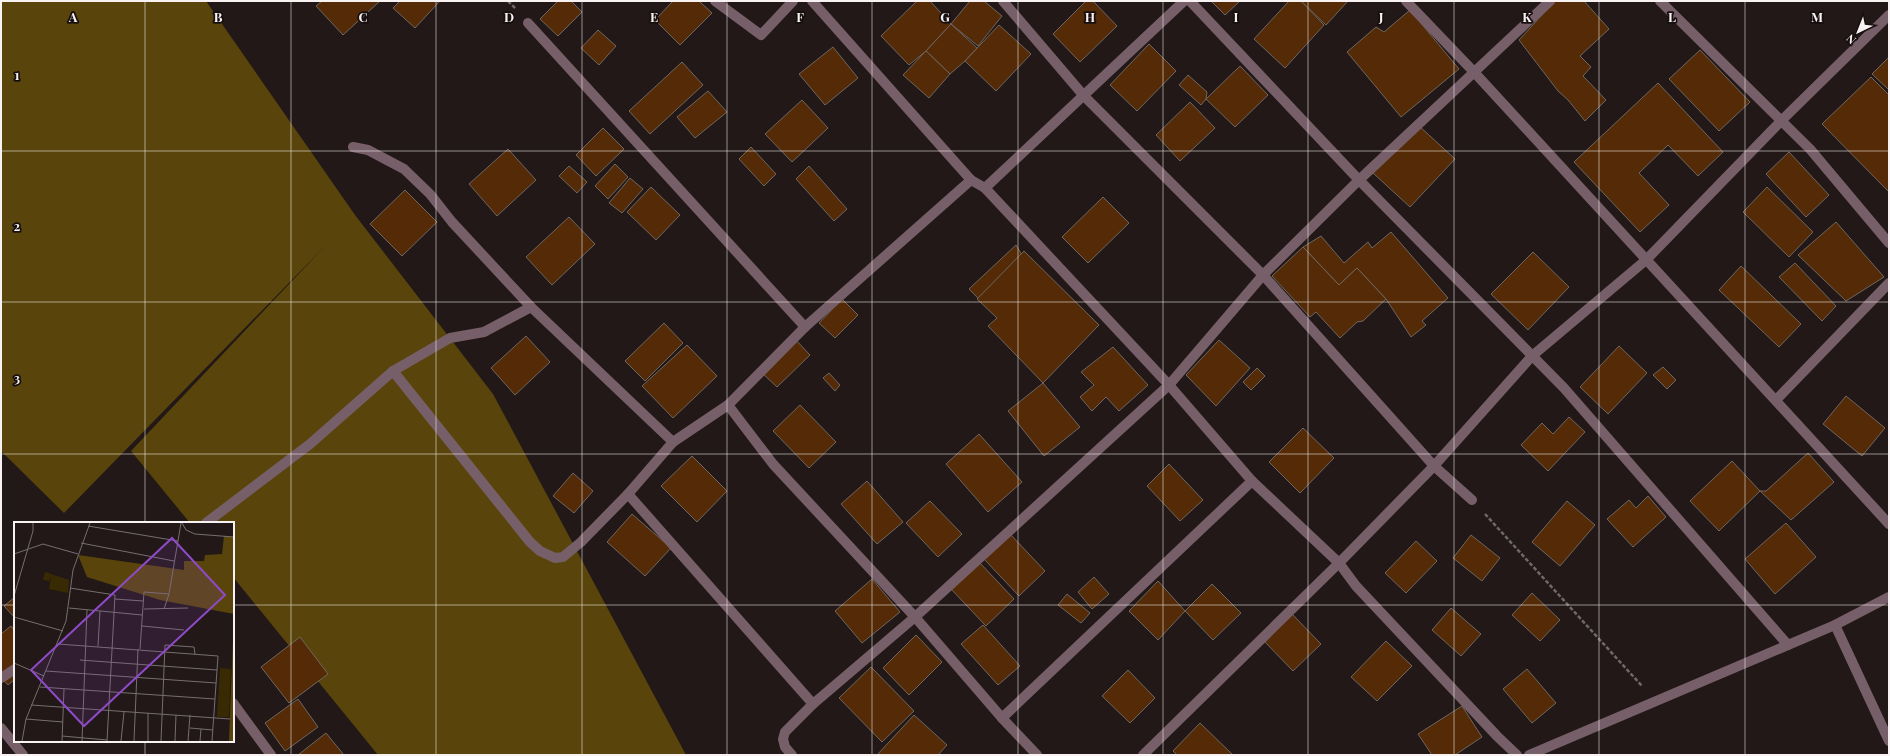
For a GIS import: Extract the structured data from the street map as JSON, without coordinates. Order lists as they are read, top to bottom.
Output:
{
  "north": "bottom left",
  "grid": {
    "columns": [
      "A",
      "B",
      "C",
      "D",
      "E",
      "F",
      "G",
      "H",
      "I",
      "J",
      "K",
      "L",
      "M"
    ],
    "rows": ["1", "2", "3"]
  }
}
